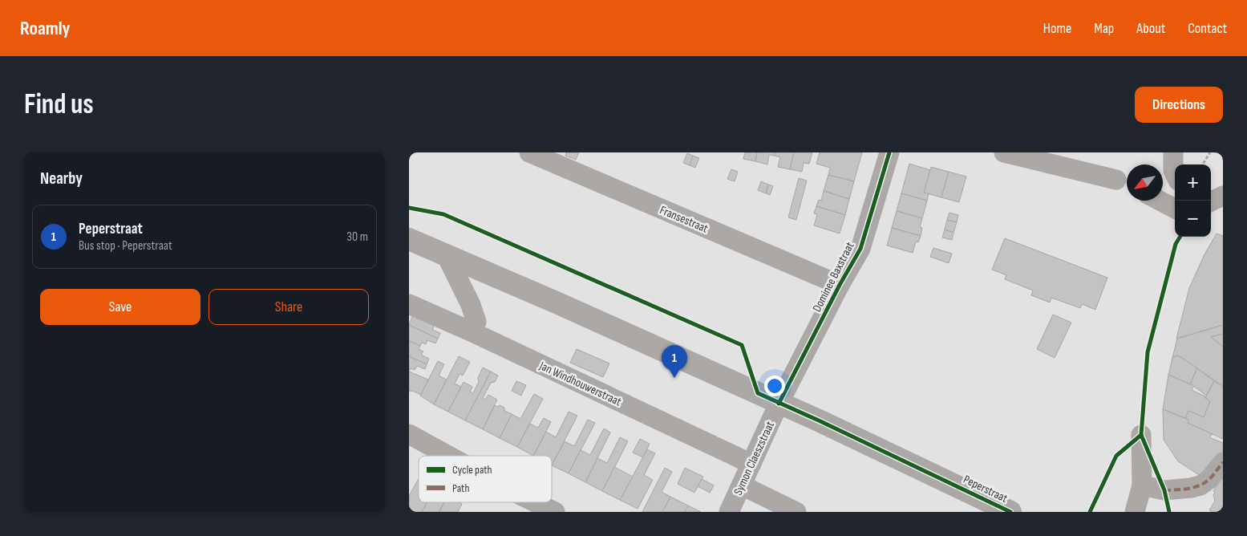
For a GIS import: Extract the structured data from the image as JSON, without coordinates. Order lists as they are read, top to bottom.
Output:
{
  "streets": {
    "street": [
      "Fransestraat",
      "Dominee Baxstraat",
      "Jan Windhouwerstraat",
      "Symon Claeszstraat",
      "Peperstraat"
    ]
  },
  "crossings": [
    ["Fransestraat", "Dominee Baxstraat"],
    ["Dominee Baxstraat", "Symon Claeszstraat"],
    ["Dominee Baxstraat", "Peperstraat"],
    ["Jan Windhouwerstraat", "Symon Claeszstraat"],
    ["Symon Claeszstraat", "Peperstraat"]
  ],
  "legend": ["Cycle path", "Path"],
  "north": "bottom left",
  "page": {
    "header": "Roamly",
    "nav": [
      "Home",
      "Map",
      "About",
      "Contact"
    ],
    "buttons": [
      "Directions",
      ["Save", "Share"]
    ],
    "title": "Find us",
    "heading": "Nearby",
    "map_buttons": ["+", "−"],
    "list": [
      {
        "mark": "1",
        "name": "Peperstraat",
        "note": "Bus stop · Peperstraat",
        "value": "30 m"
      }
    ],
    "pins": "1"
  }
}
